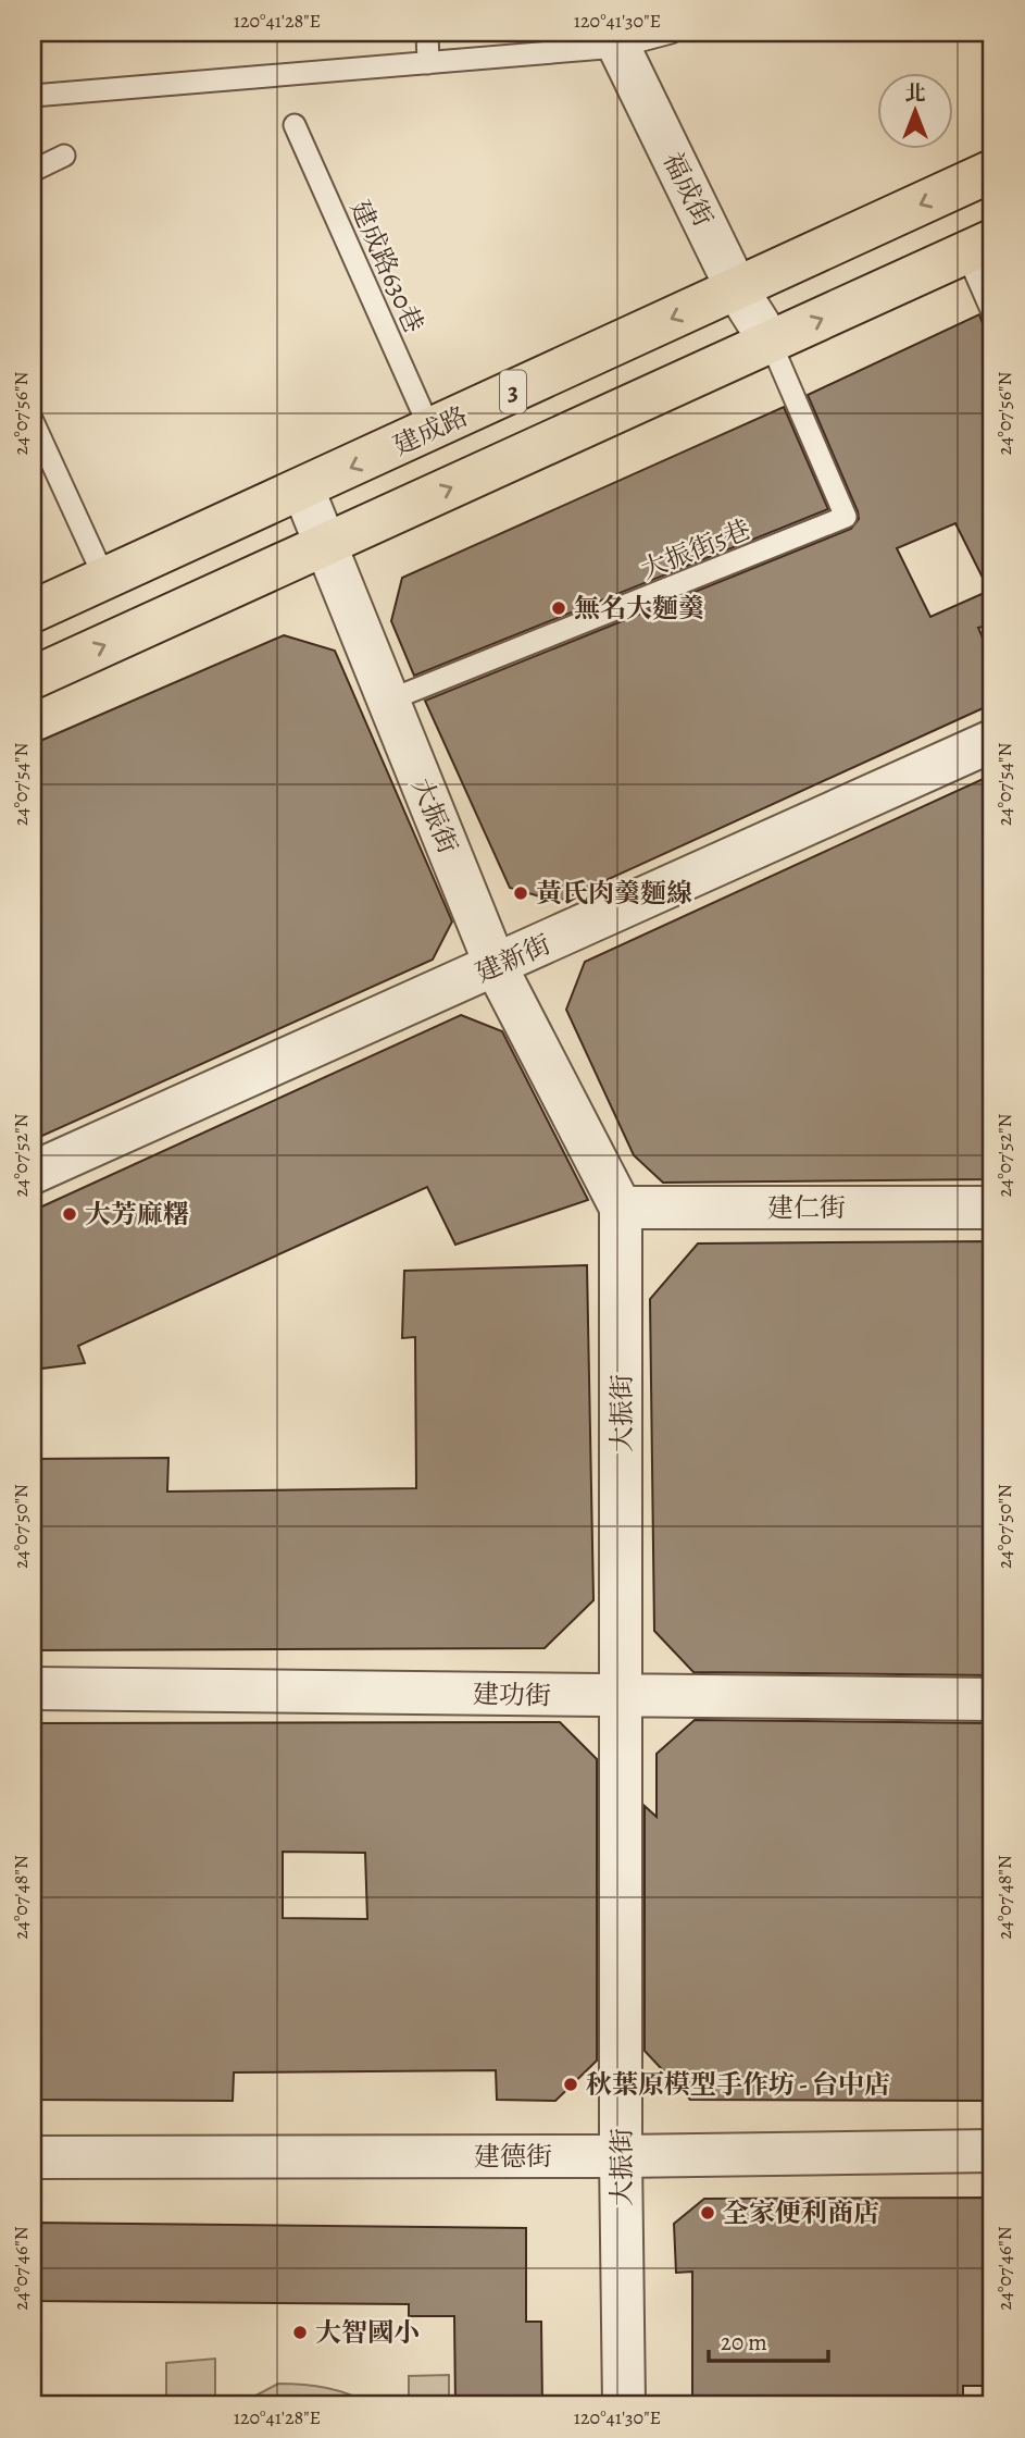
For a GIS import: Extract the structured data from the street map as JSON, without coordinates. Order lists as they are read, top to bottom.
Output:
{
  "streets": {
    "main road": ["3", "建成路"],
    "street": [
      "福成街",
      "大振街",
      "建新街",
      "建仁街",
      "建功街",
      "建德街"
    ],
    "lane": ["建成路630巷", "大振街5巷"]
  },
  "crossings": [
    ["福成街", "3"],
    ["福成街", "建成路"],
    ["福成街", "大振街5巷"],
    ["建成路630巷", "建成路"],
    ["3", "大振街5巷"],
    ["3", "大振街"],
    ["建成路", "大振街"],
    ["大振街5巷", "大振街"],
    ["大振街", "建新街"],
    ["大振街", "建仁街"],
    ["大振街", "建功街"],
    ["大振街", "建德街"]
  ],
  "places": [
    "無名大麵羹",
    "黃氏肉羹麵線",
    "大芳麻糬",
    "秋葉原模型手作坊 - 台中店",
    "全家便利商店",
    "大智國小"
  ],
  "scale_bar": "20 m",
  "north": "top",
  "coordinates": [
    "120°41'28\"E",
    "120°41'30\"E",
    "24°07'56\"N",
    "24°07'54\"N",
    "24°07'52\"N",
    "24°07'50\"N",
    "24°07'48\"N",
    "24°07'46\"N"
  ]
}
